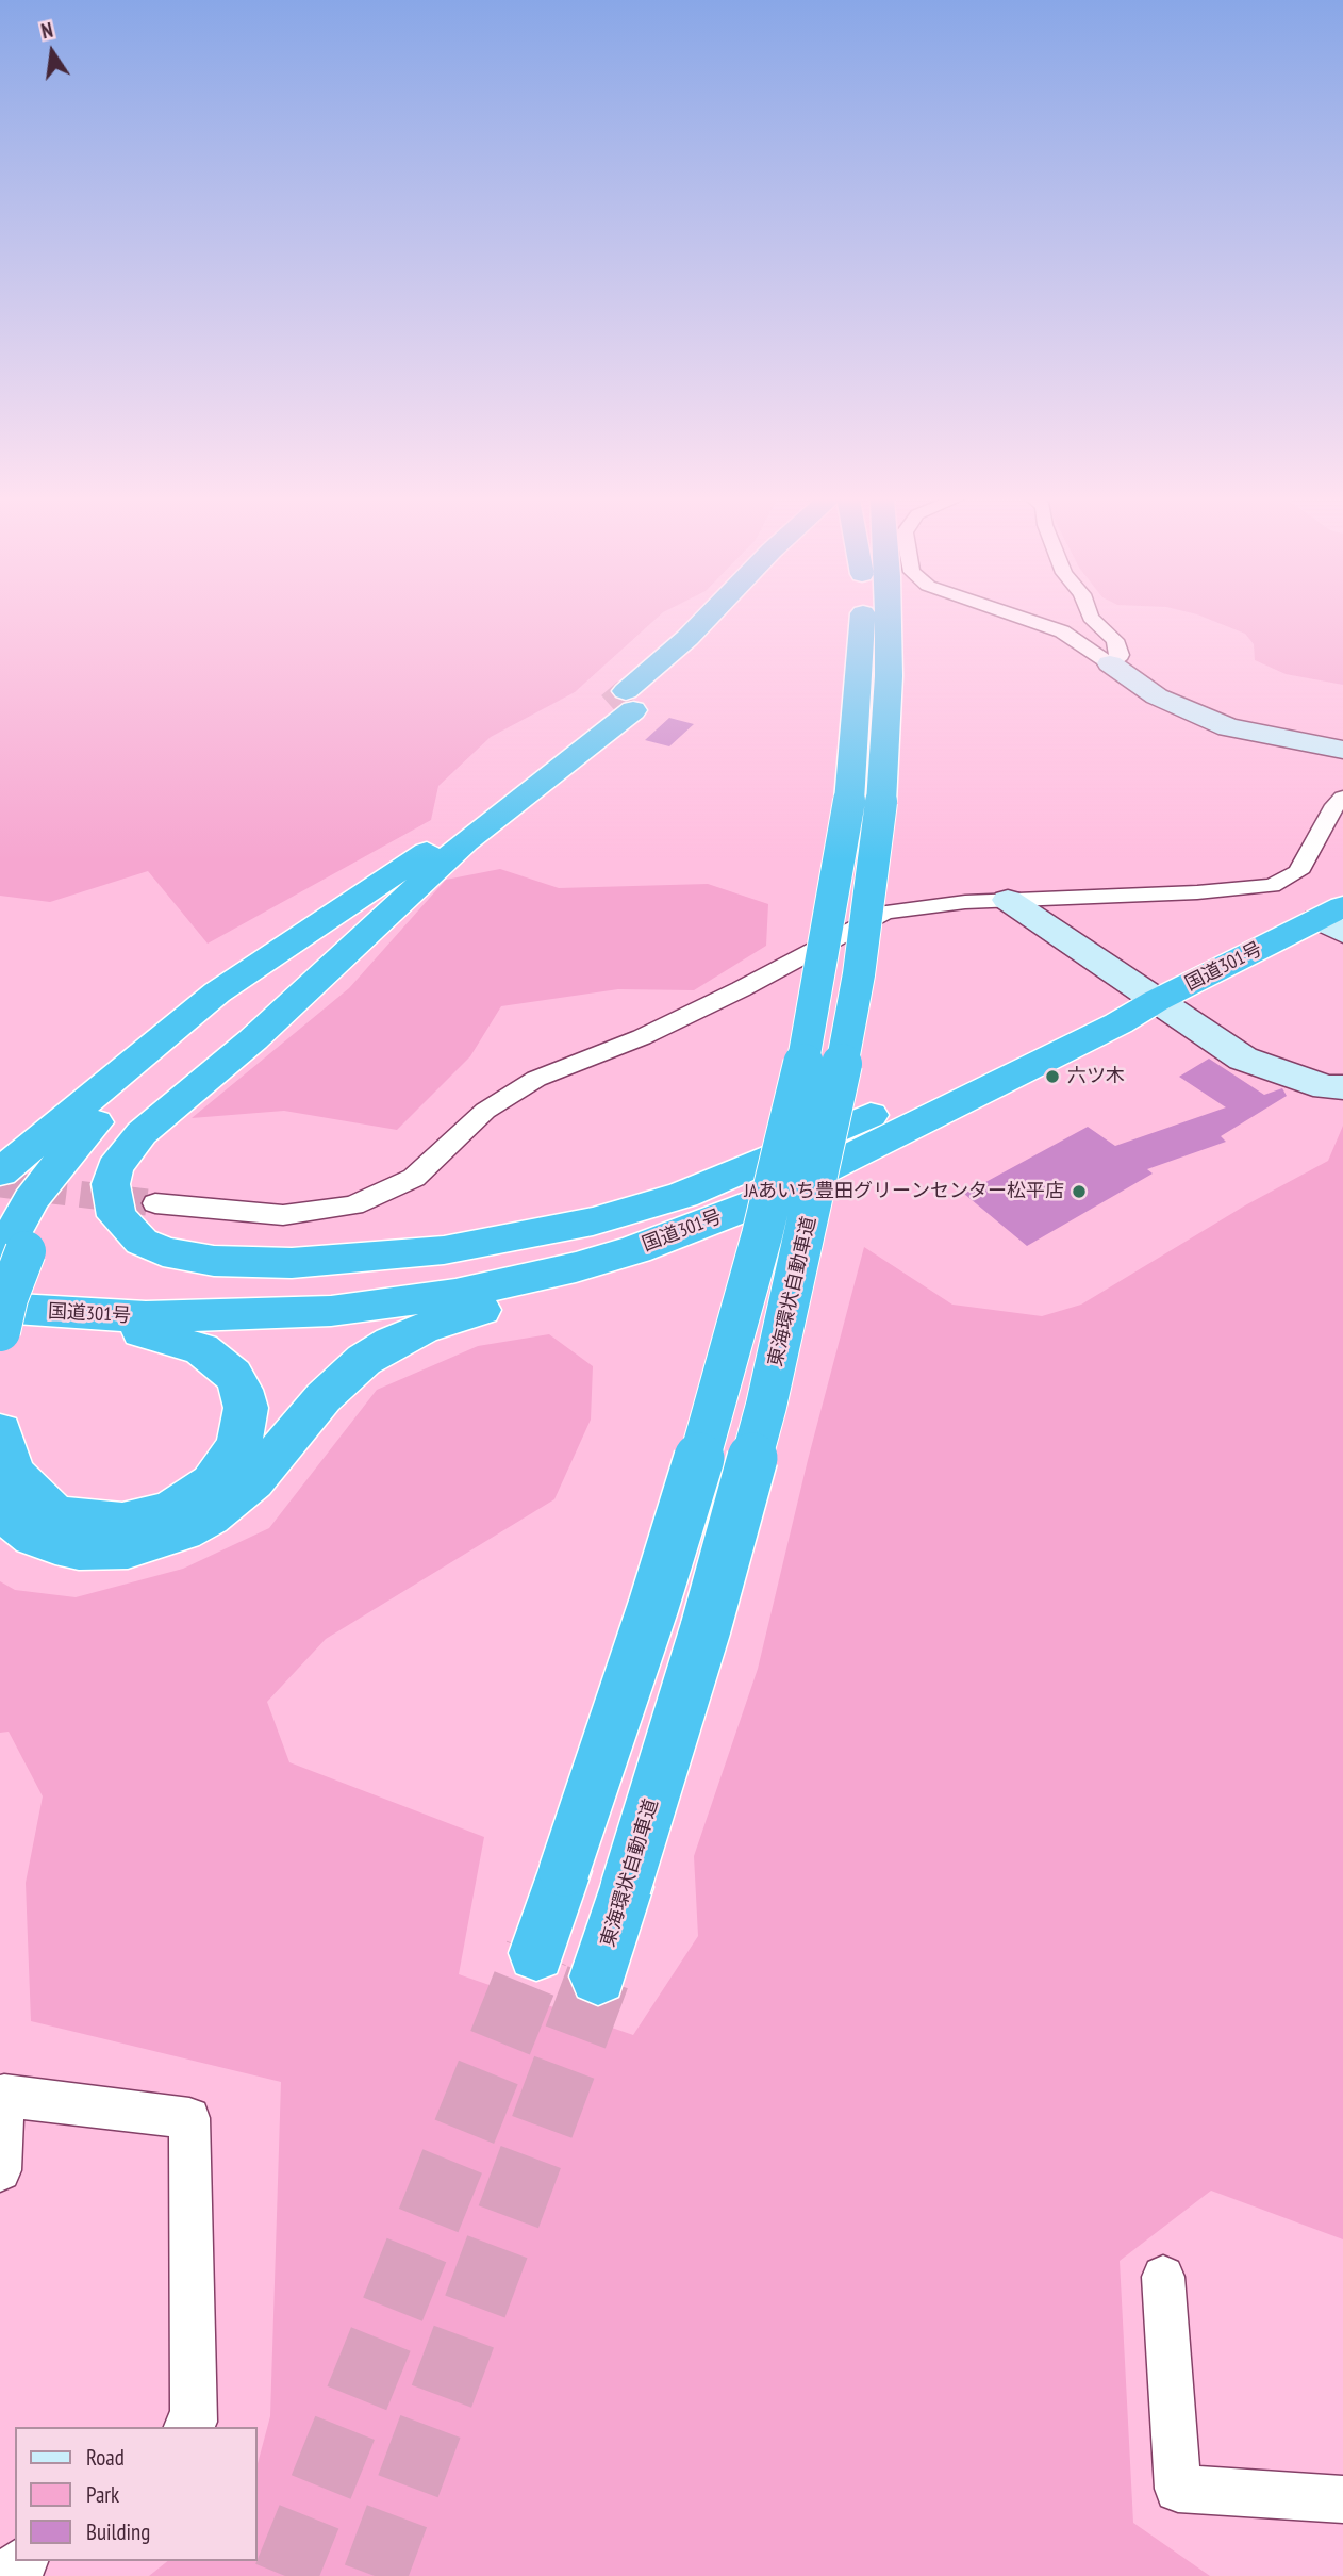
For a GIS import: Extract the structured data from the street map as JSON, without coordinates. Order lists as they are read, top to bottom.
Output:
{
  "streets": {
    "highway": ["国道301号", "東海環状自動車道"]
  },
  "places": ["六ツ木", "JAあいち豊田グリーンセンター松平店"],
  "legend": ["Road", "Park", "Building"],
  "north": "top"
}
